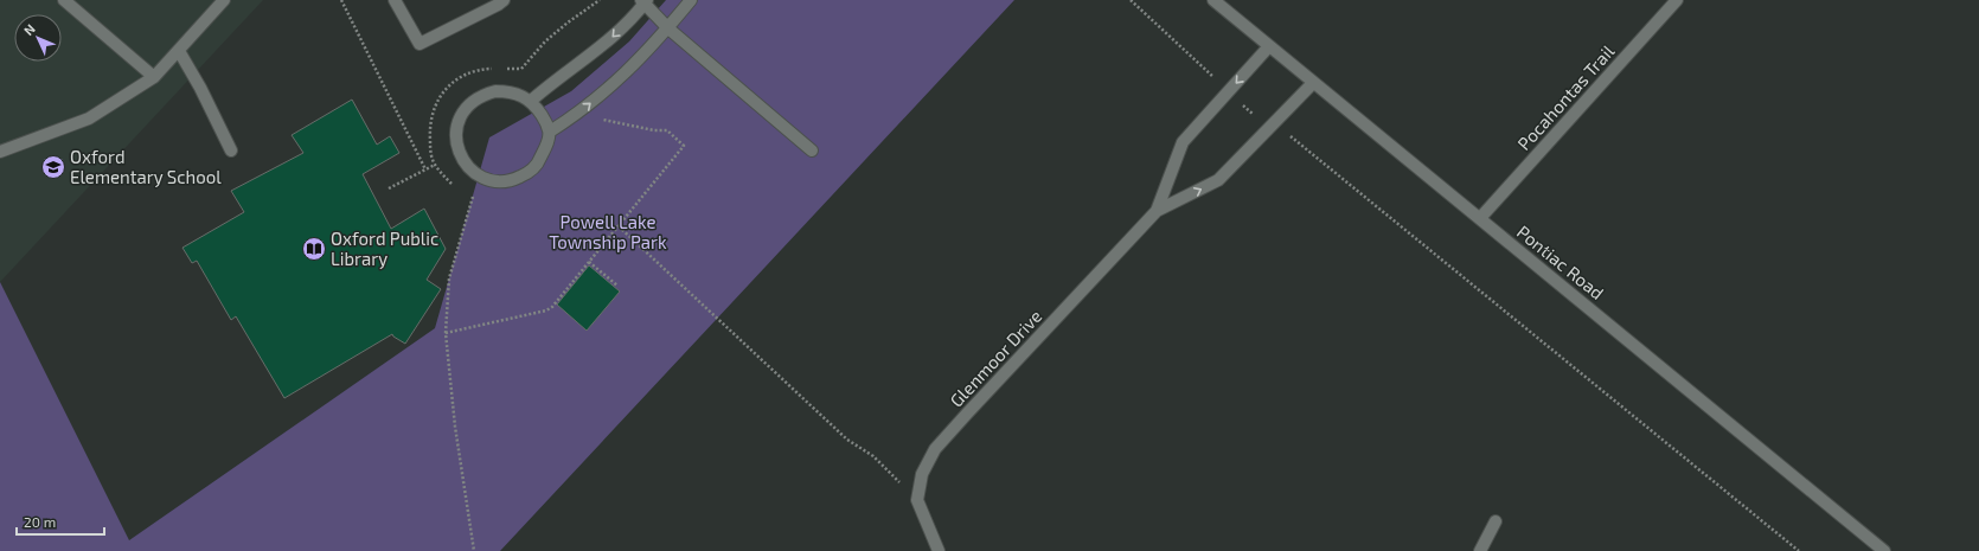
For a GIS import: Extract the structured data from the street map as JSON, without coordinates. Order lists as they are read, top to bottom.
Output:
{
  "streets": {
    "street": ["Pocahontas Trail", "Pontiac Road", "Glenmoor Drive"]
  },
  "crossings": [
    ["Pocahontas Trail", "Pontiac Road"],
    ["Pontiac Road", "Glenmoor Drive"]
  ],
  "parks": ["Powell Lake Township Park"],
  "places": {
    "school or university": ["Oxford Elementary School"],
    "library": ["Oxford Public Library"]
  },
  "scale_bar": "20 m",
  "north": "top left"
}
